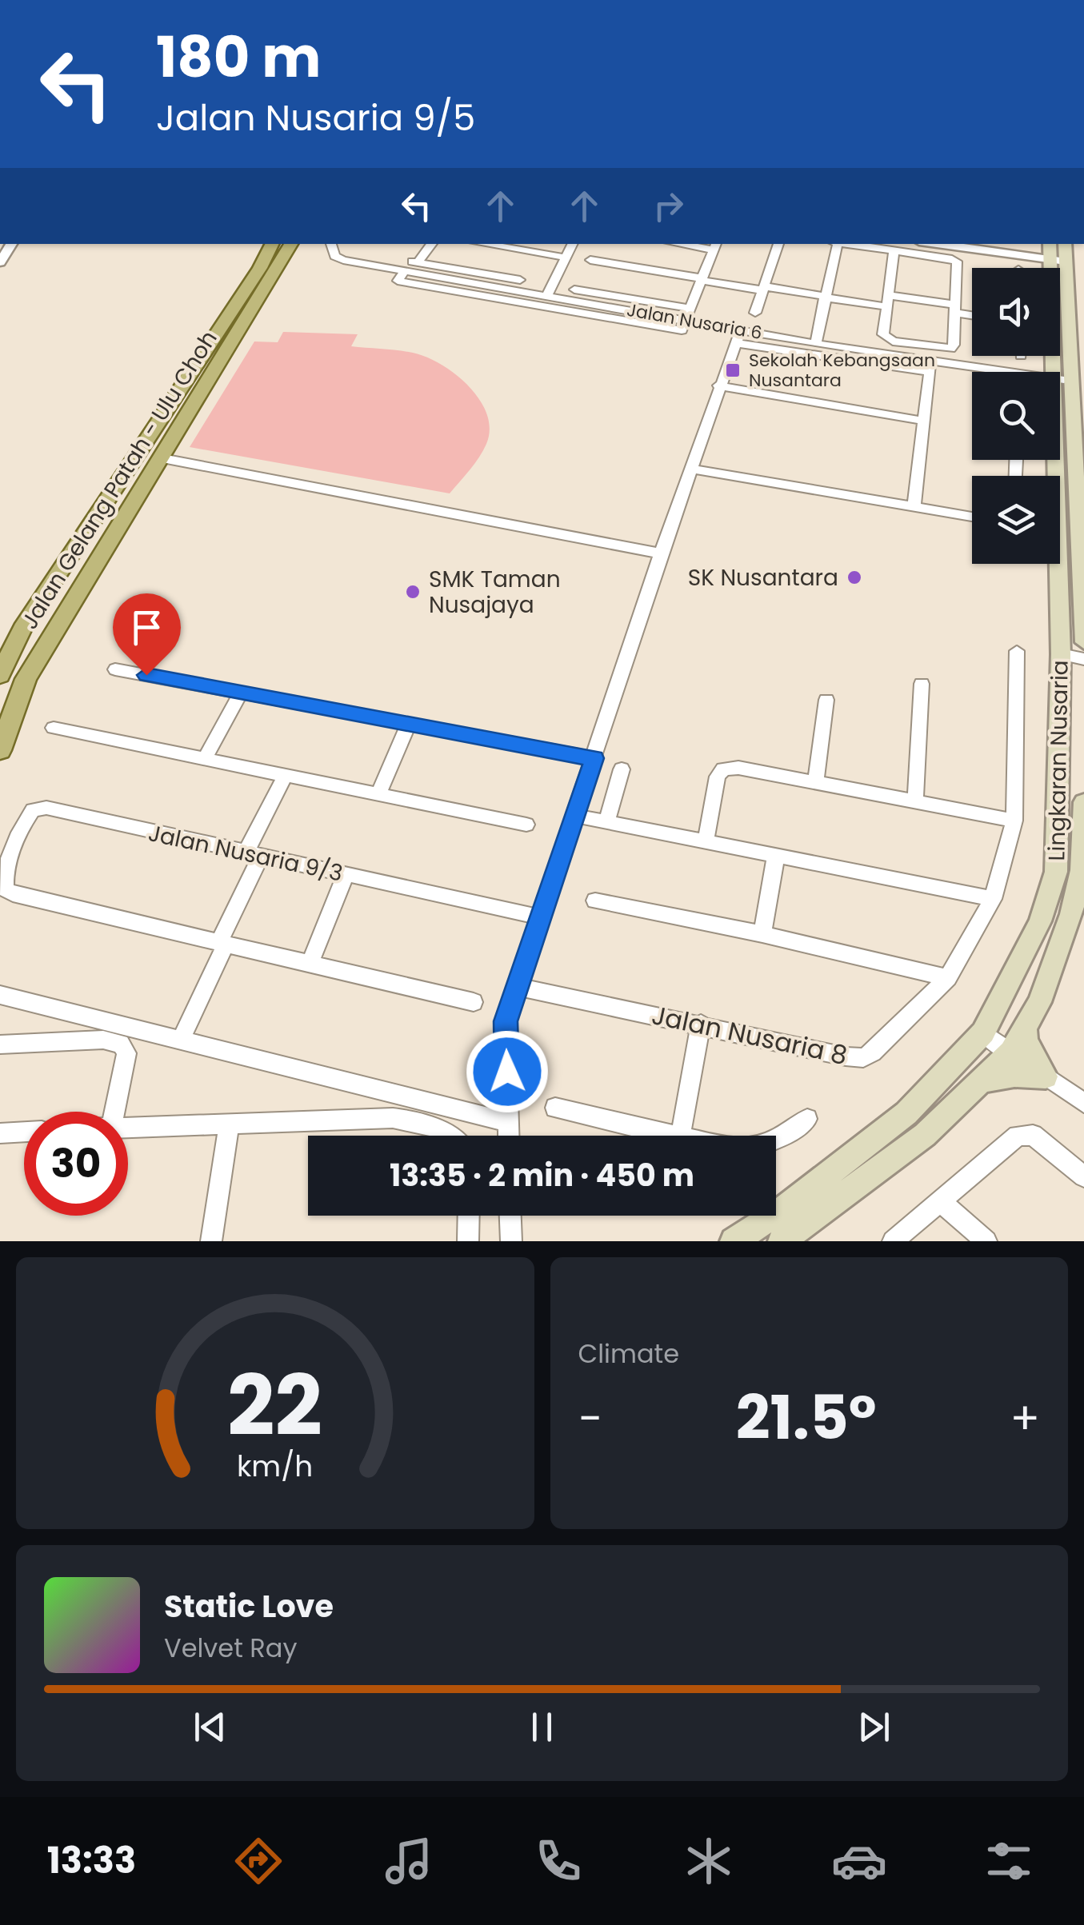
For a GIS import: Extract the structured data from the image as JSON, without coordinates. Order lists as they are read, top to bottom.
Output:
{
  "streets": {
    "main road": ["Jalan Gelang Patah - Ulu Choh", "Lingkaran Nusaria"],
    "street": ["Jalan Nusaria 6", "Jalan Nusaria 9/3", "Jalan Nusaria 8"]
  },
  "crossings": [
    ["Jalan Nusaria 6", "Lingkaran Nusaria"]
  ],
  "places": {
    "transit": ["Sekolah Kebangsaan Nusantara"],
    "other": ["SK Nusantara", "SMK Taman Nusajaya"]
  },
  "page": {
    "turn": ["180 m", "Jalan Nusaria 9/5"],
    "limit": "30",
    "trip": "13:35 · 2 min · 450 m",
    "tile": "Climate",
    "heat": ["−", "21.5°", "+"],
    "song": ["Static Love", "Velvet Ray"],
    "tabs": "13:33",
    "gauge": ["22", "km/h"]
  }
}
